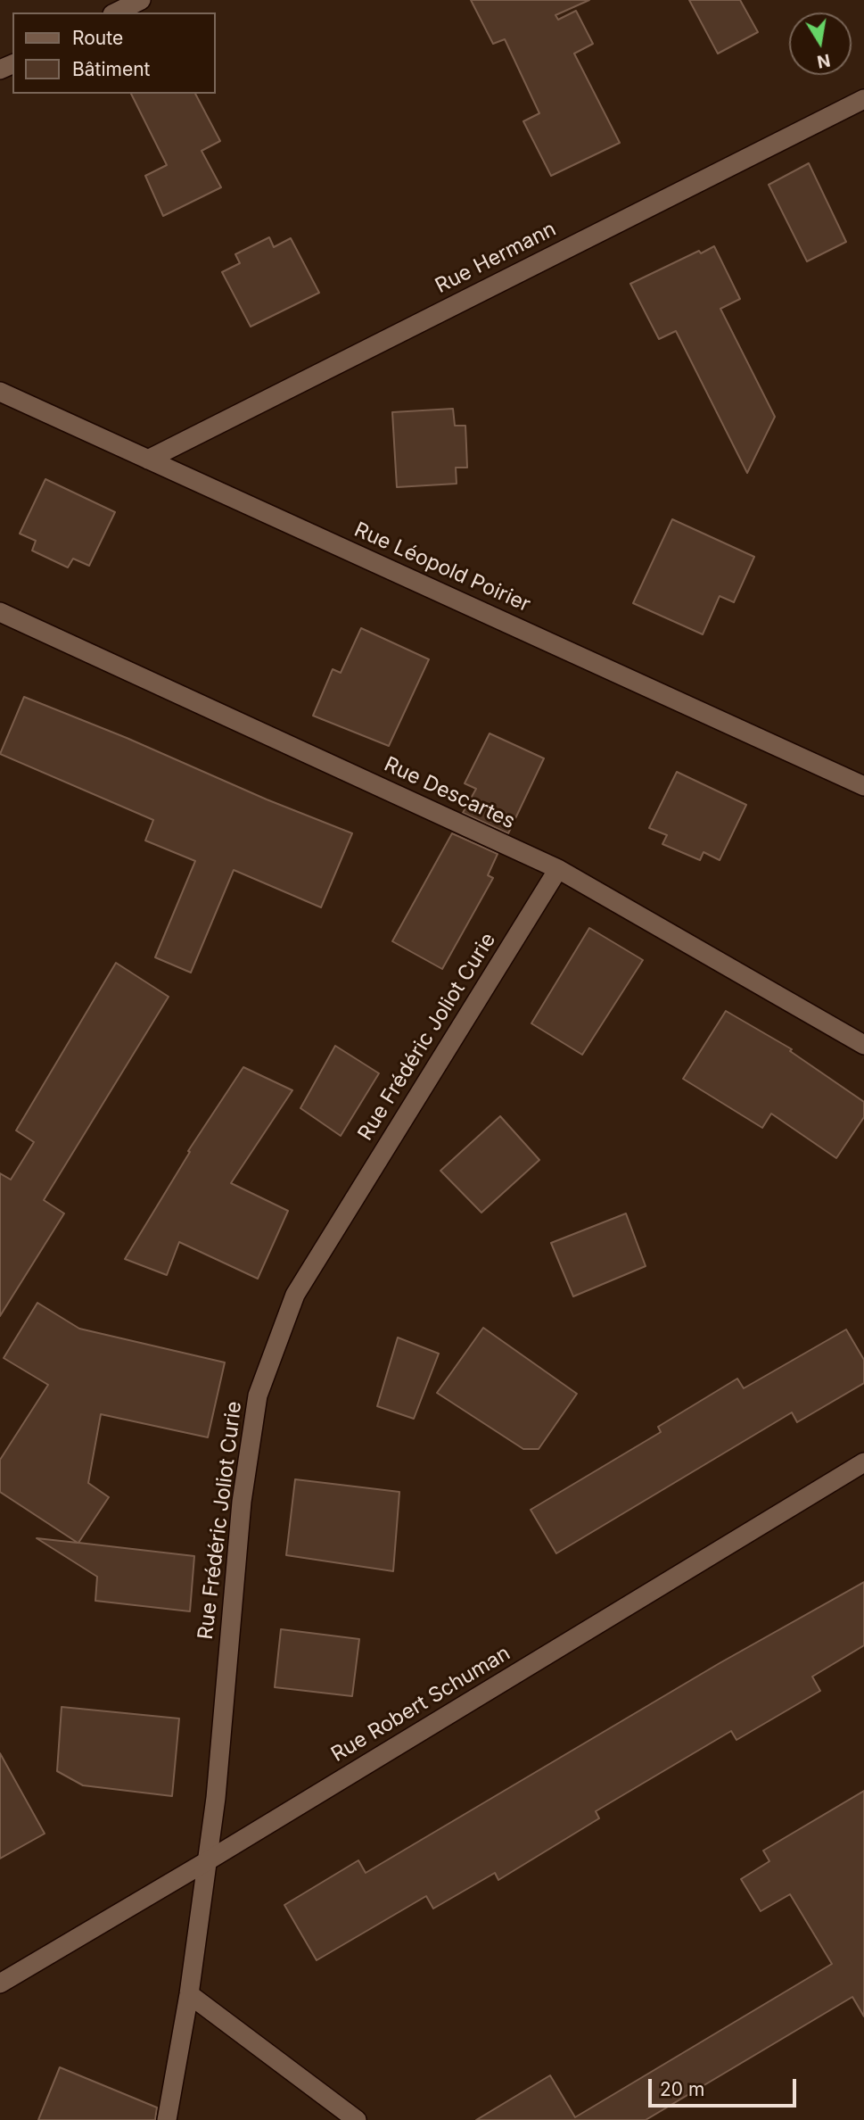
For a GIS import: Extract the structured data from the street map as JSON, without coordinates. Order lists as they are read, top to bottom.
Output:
{
  "streets": {
    "street": [
      "Rue Hermann",
      "Rue Léopold Poirier",
      "Rue Descartes",
      "Rue Frédéric Joliot Curie",
      "Rue Robert Schuman"
    ]
  },
  "crossings": [
    ["Rue Hermann", "Rue Léopold Poirier"],
    ["Rue Descartes", "Rue Frédéric Joliot Curie"],
    ["Rue Frédéric Joliot Curie", "Rue Robert Schuman"]
  ],
  "legend": ["Route", "Bâtiment"],
  "scale_bar": "20 m",
  "north": "bottom"
}
